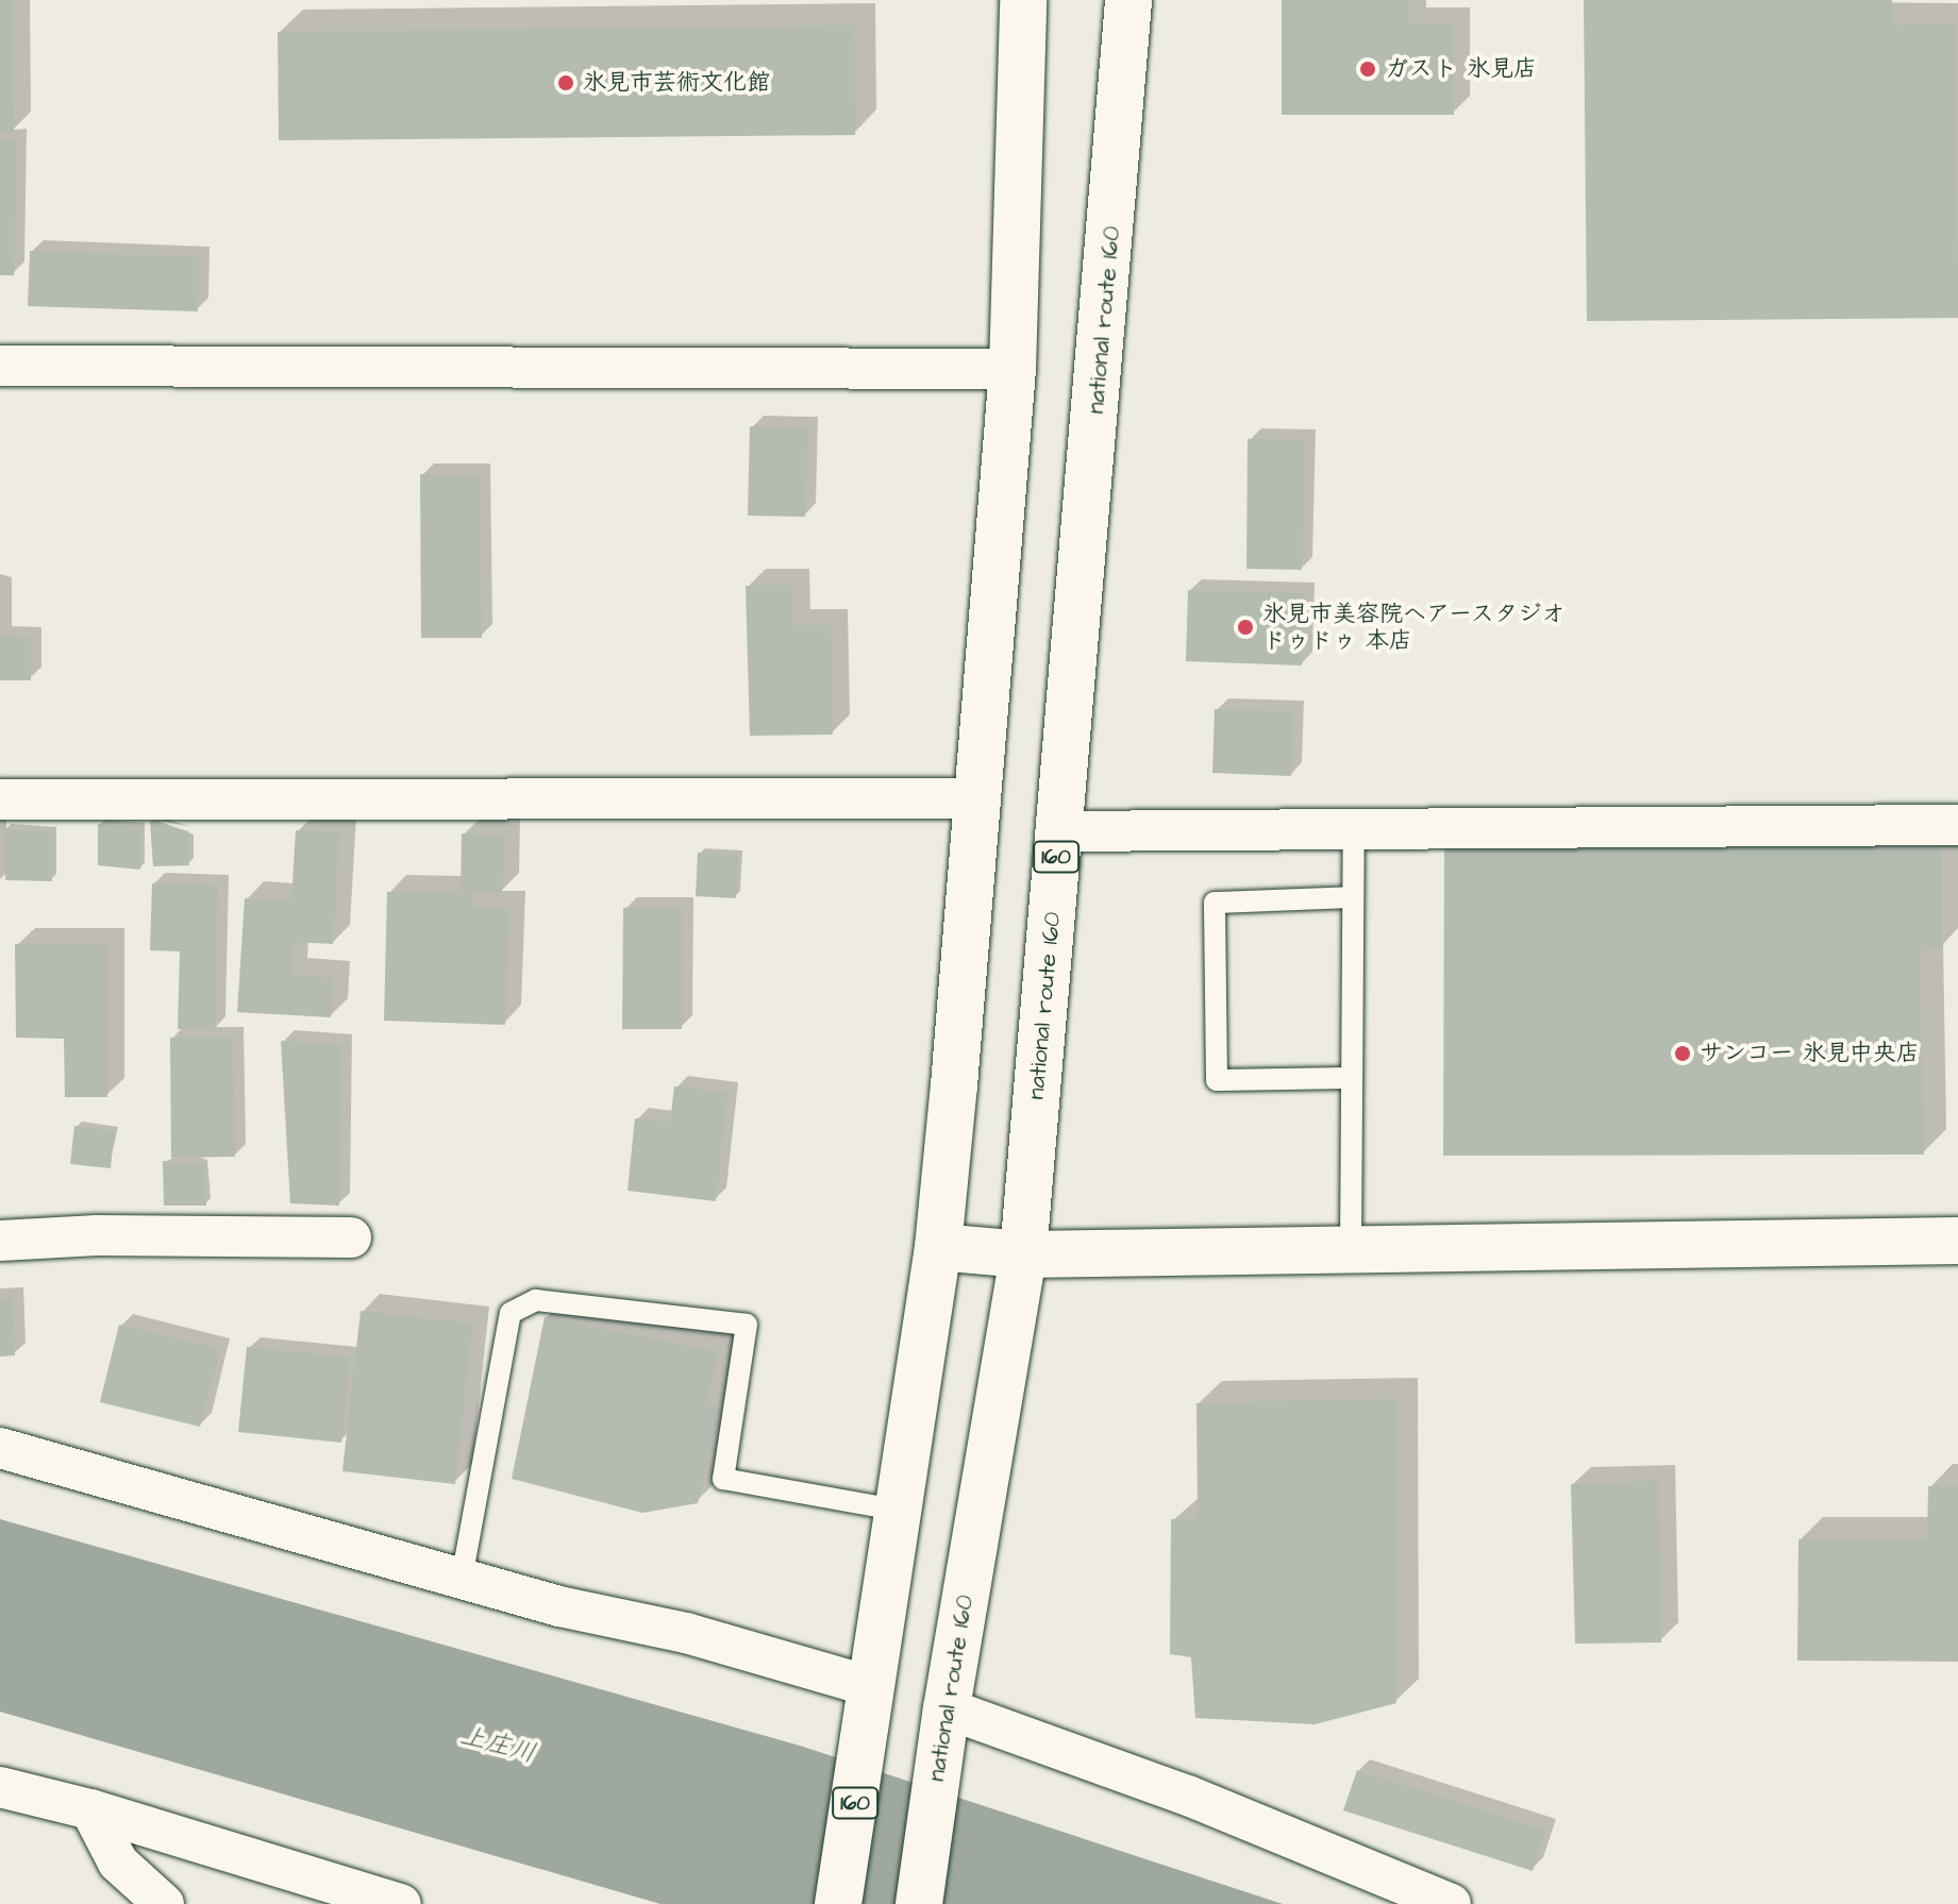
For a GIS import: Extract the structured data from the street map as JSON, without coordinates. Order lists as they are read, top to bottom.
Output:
{
  "streets": {
    "main road": ["national route 160", "160"]
  },
  "water": ["上庄川"],
  "places": [
    "ガスト 氷見店",
    "氷見市芸術文化館",
    "氷見市美容院ヘアースタジオ ドゥドゥ 本店",
    "サンコー 氷見中央店"
  ]
}
